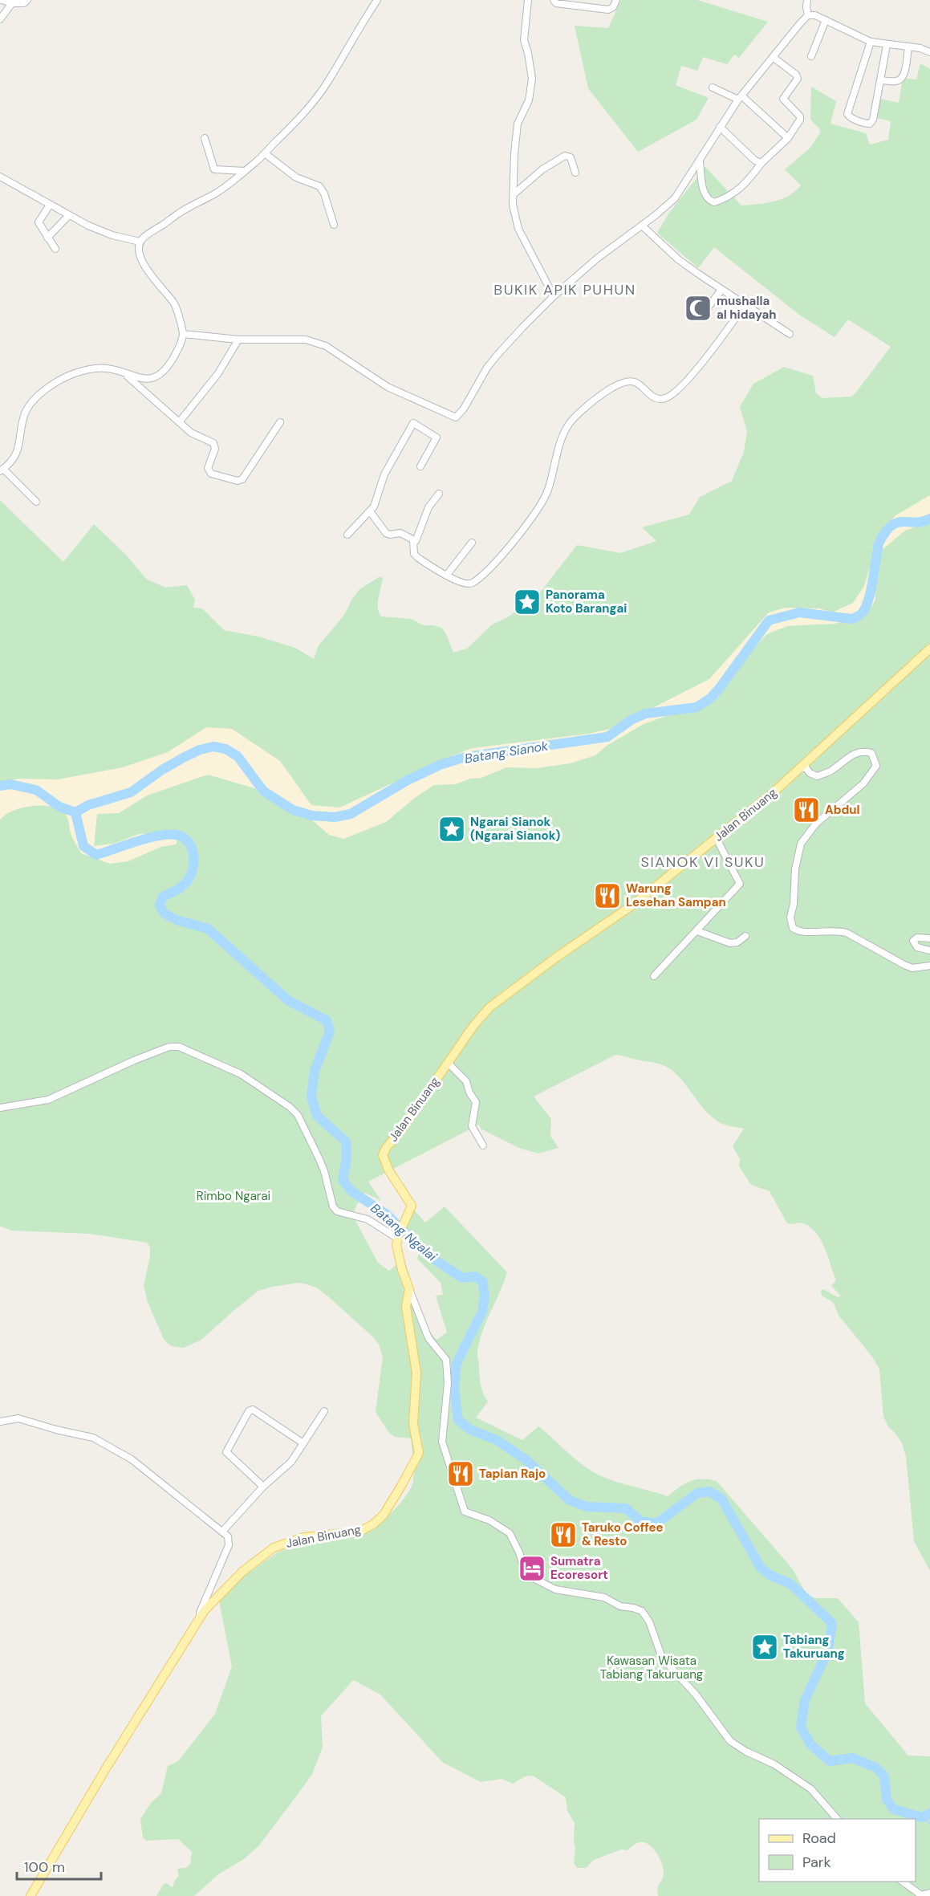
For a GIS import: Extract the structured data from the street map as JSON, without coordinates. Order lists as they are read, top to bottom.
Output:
{
  "streets": {
    "main road": ["Jalan Binuang"]
  },
  "districts": ["BUKIK APIK PUHUN", "SIANOK VI SUKU"],
  "water": ["Batang Sianok", "Batang Ngalai"],
  "parks": ["Rimbo Ngarai", "Kawasan Wisata Tabiang Takuruang"],
  "places": {
    "mosque": ["mushalla al hidayah"],
    "place": ["Panorama Koto Barangai", "Ngarai Sianok (Ngarai Sianok)", "Tabiang Takuruang"],
    "restaurant": [
      "Abdul",
      "Warung Lesehan Sampan",
      "Tapian Rajo",
      "Taruko Coffee & Resto"
    ],
    "hotel": ["Sumatra Ecoresort"]
  },
  "legend": ["Road", "Park"],
  "scale_bar": "100 m"
}
